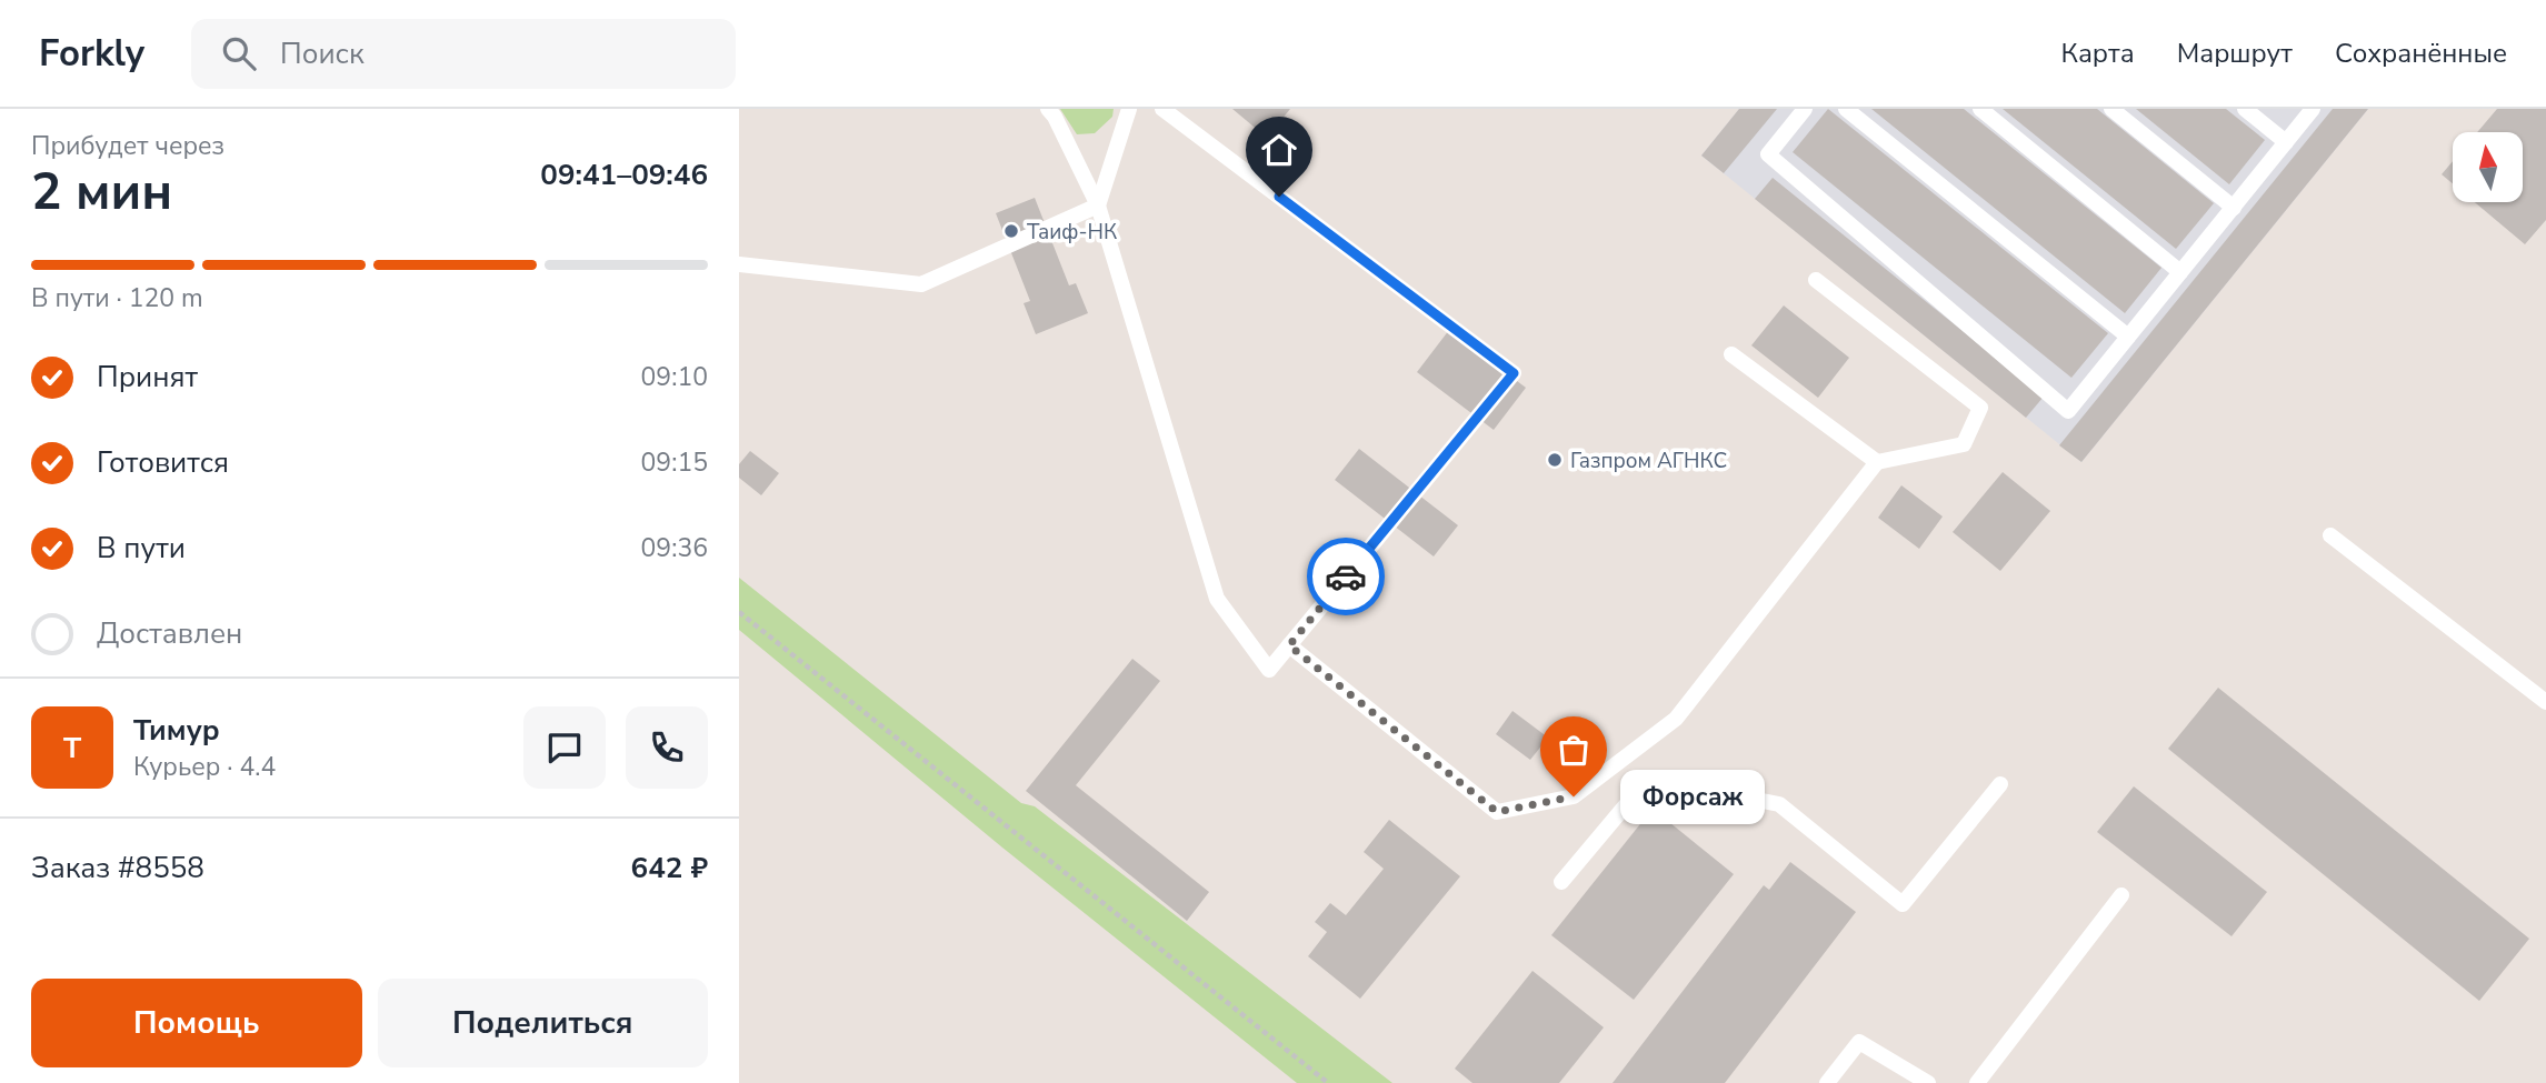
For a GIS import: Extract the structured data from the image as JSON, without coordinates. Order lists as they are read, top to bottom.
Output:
{
  "places": ["Таиф-НК", "Газпром АГНКС", "Форсаж"],
  "north": "top",
  "page": {
    "header": "Forkly",
    "search": "Поиск",
    "nav": ["Карта", "Маршрут", "Сохранённые"],
    "heading": ["2 мин", "Прибудет через", "09:41–09:46"],
    "panel": [
      "Тимур",
      "Курьер · 4.4",
      "Заказ #8558",
      "642 ₽"
    ],
    "bar": "В пути · 120 m",
    "list": [
      ["Принят", "09:10"],
      ["Готовится", "09:15"],
      ["В пути", "09:36"],
      "Доставлен"
    ],
    "round": "Т",
    "bubble": "Форсаж",
    "buttons": ["Помощь", "Поделиться"]
  }
}
